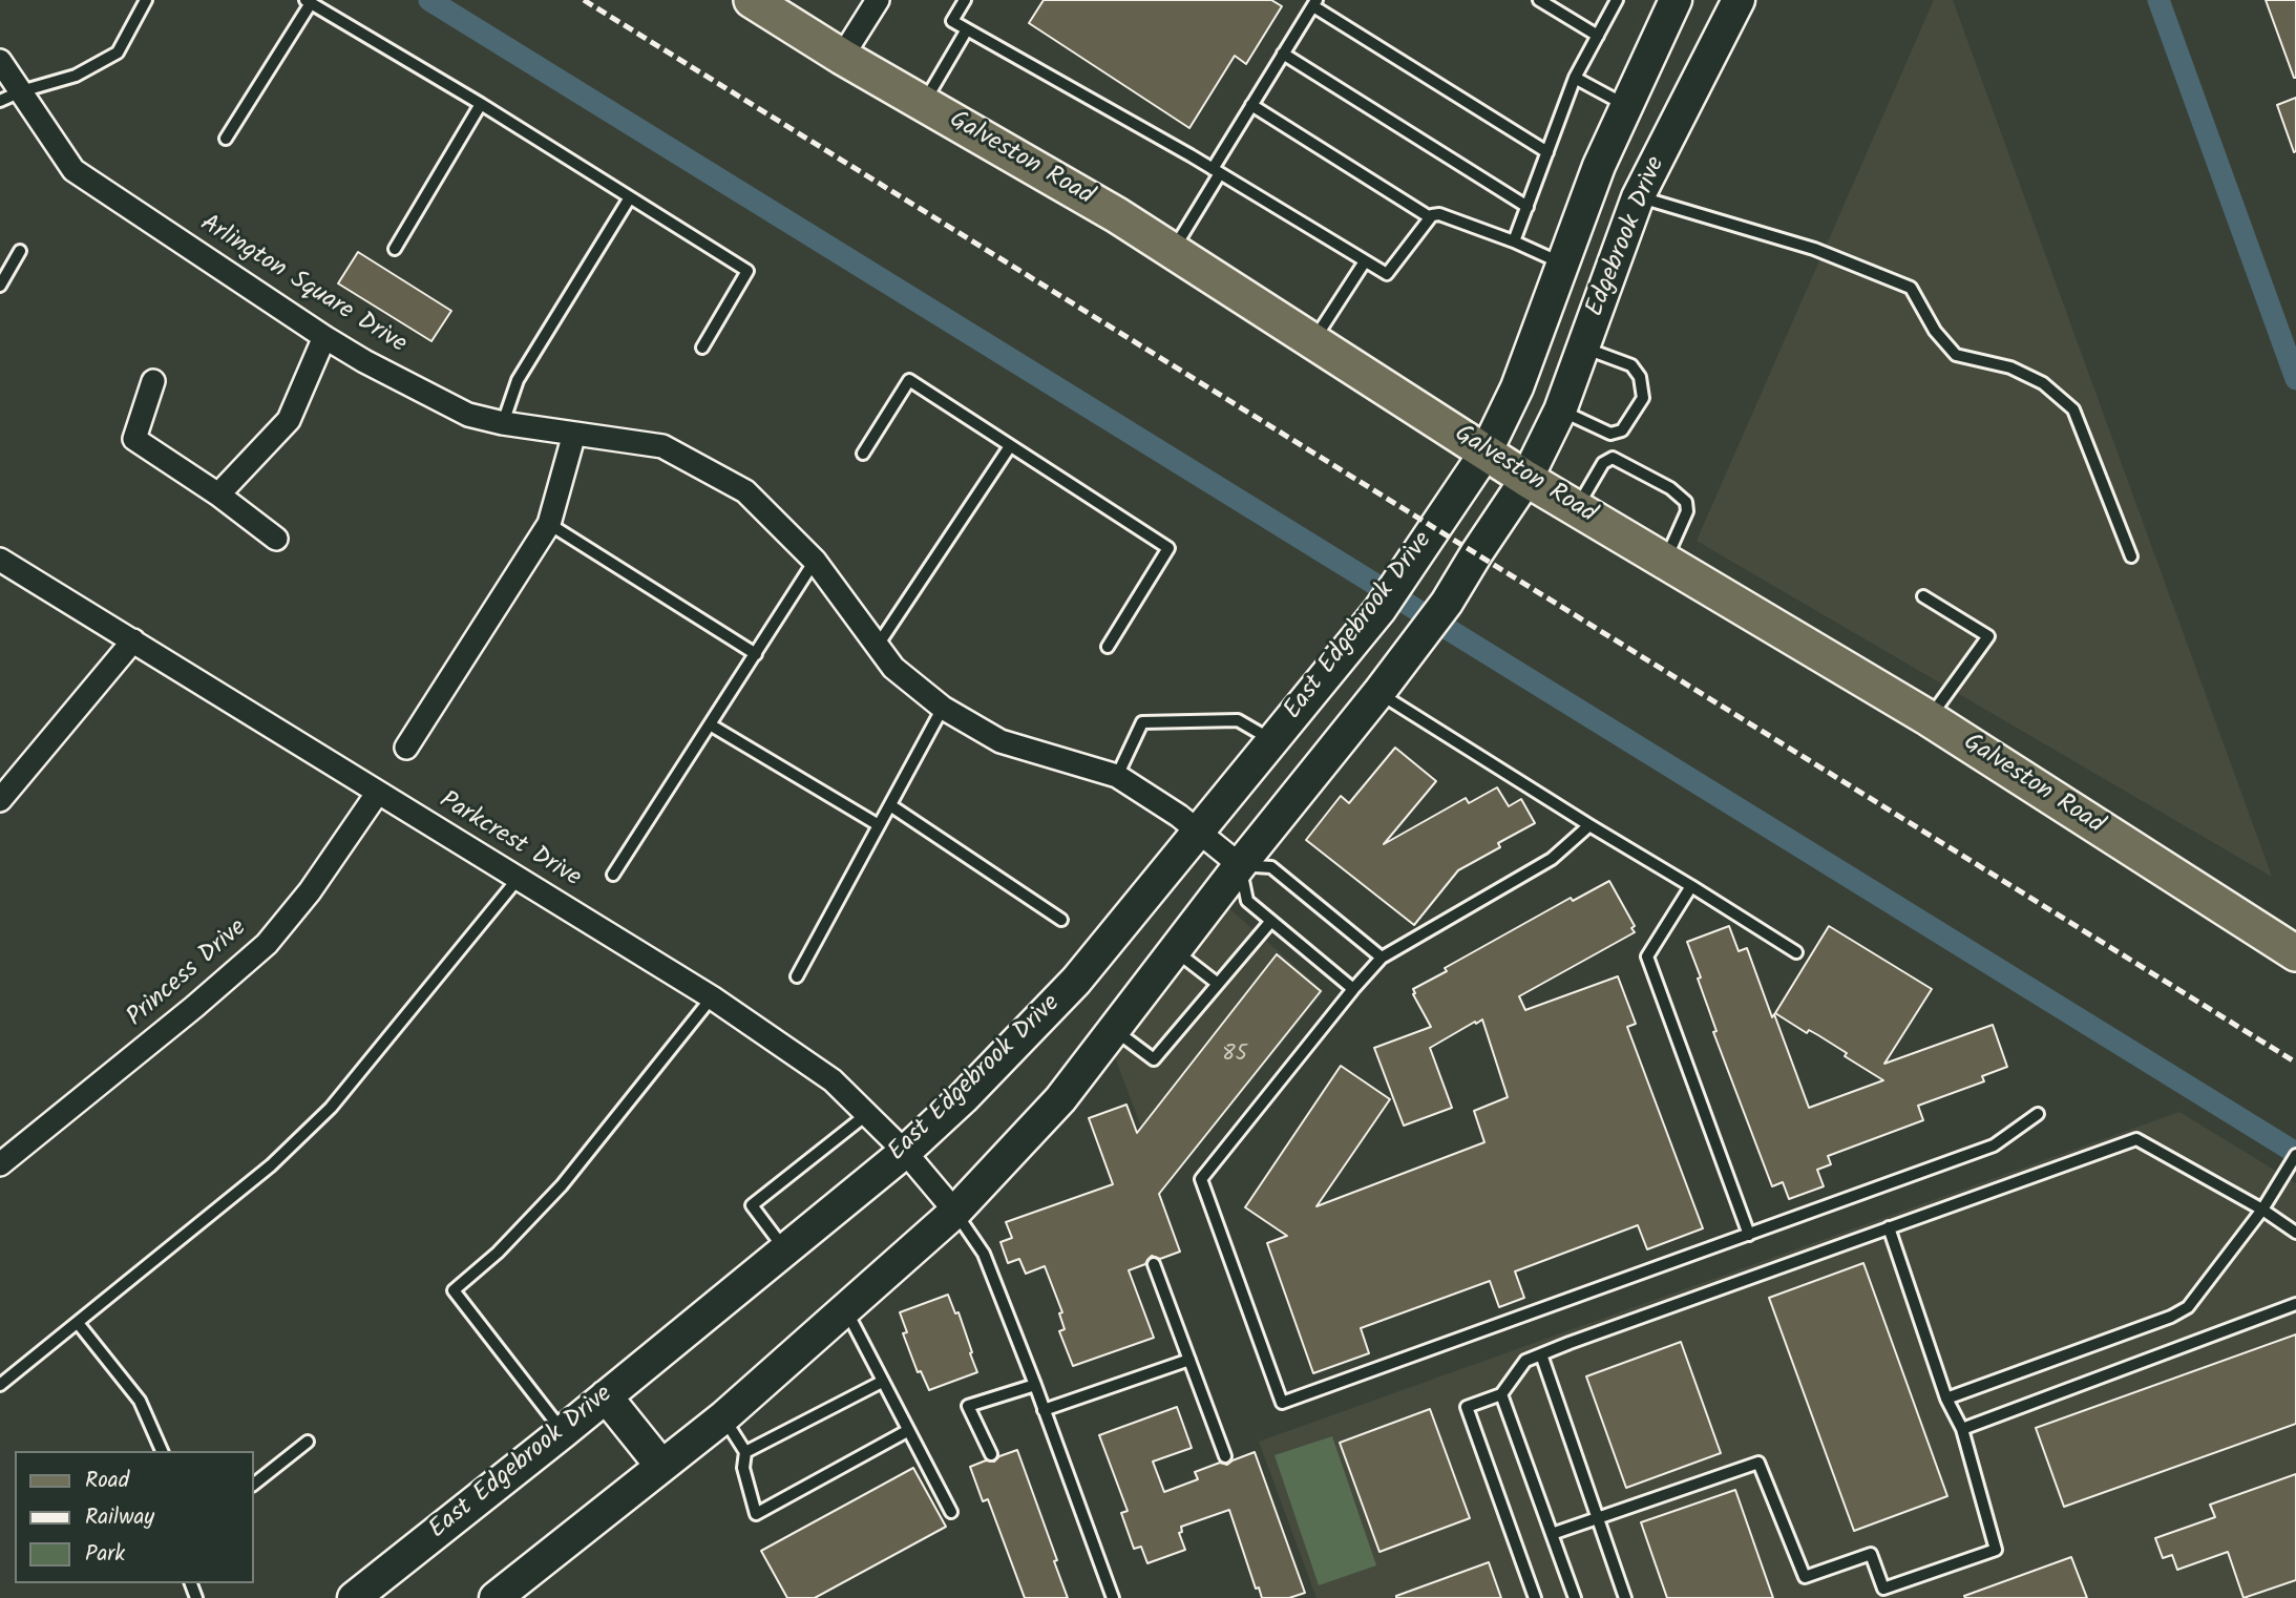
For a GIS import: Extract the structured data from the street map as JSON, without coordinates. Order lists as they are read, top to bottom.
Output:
{
  "streets": {
    "main road": ["Galveston Road", "Edgebrook Drive", "East Edgebrook Drive"],
    "street": ["Arlington Square Drive", "Parkcrest Drive", "Princess Drive"]
  },
  "crossings": [
    ["Galveston Road", "Edgebrook Drive"],
    ["Galveston Road", "East Edgebrook Drive"],
    ["Edgebrook Drive", "East Edgebrook Drive"],
    ["Arlington Square Drive", "East Edgebrook Drive"],
    ["East Edgebrook Drive", "Parkcrest Drive"],
    ["Parkcrest Drive", "Princess Drive"]
  ],
  "house_numbers": ["85"],
  "legend": ["Road", "Railway", "Park"]
}
